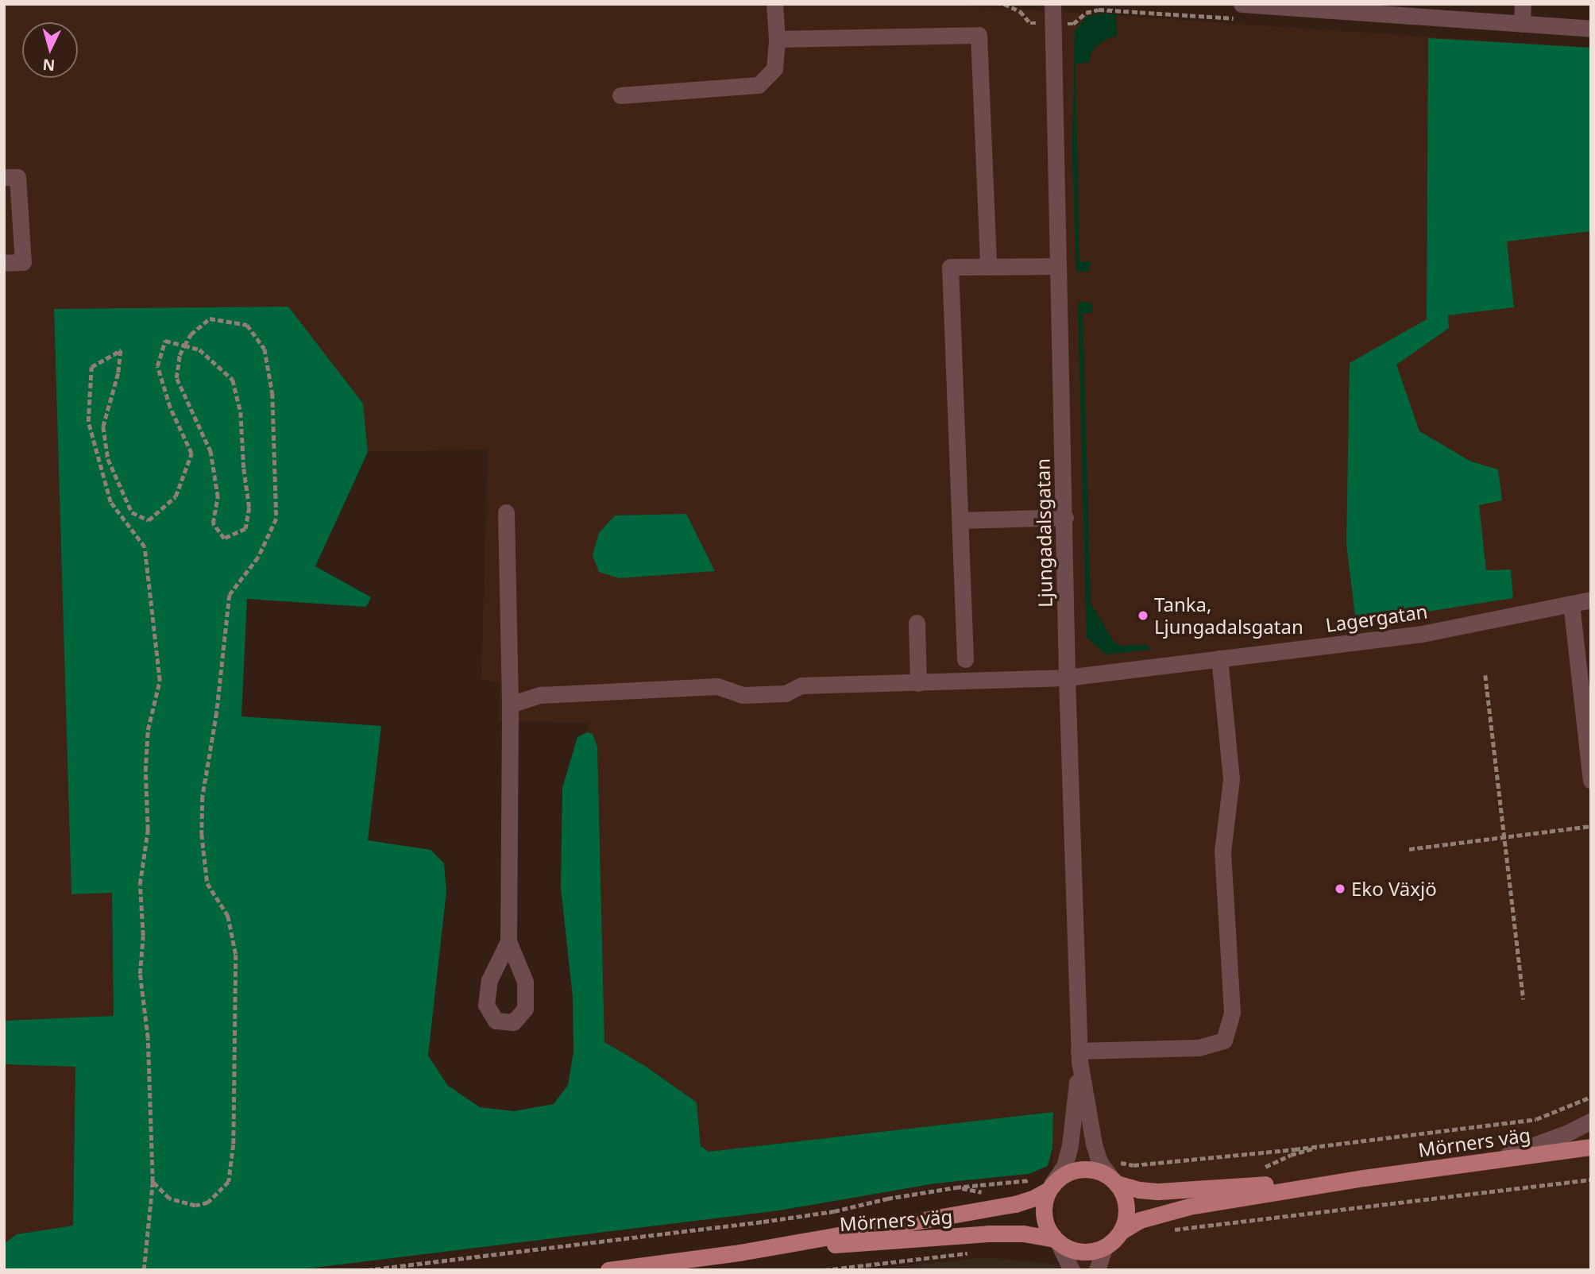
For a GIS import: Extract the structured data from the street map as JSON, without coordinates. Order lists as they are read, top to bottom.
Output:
{
  "streets": {
    "main road": ["Mörners väg"],
    "street": ["Ljungadalsgatan", "Lagergatan"]
  },
  "crossings": [
    ["Ljungadalsgatan", "Lagergatan"],
    ["Ljungadalsgatan", "Mörners väg"]
  ],
  "places": ["Tanka, Ljungadalsgatan", "Eko Växjö"],
  "north": "bottom"
}
